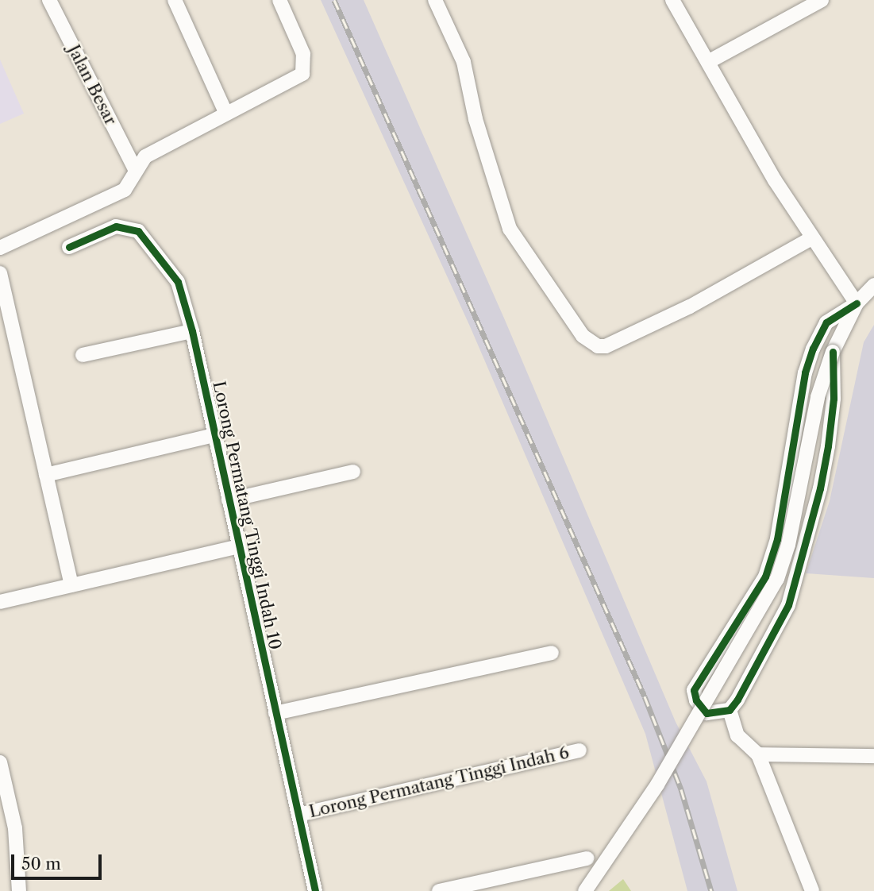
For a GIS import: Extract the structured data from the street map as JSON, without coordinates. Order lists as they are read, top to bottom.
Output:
{
  "streets": {
    "street": ["Jalan Besar", "Lorong Permatang Tinggi Indah 10", "Lorong Permatang Tinggi Indah 6"]
  },
  "crossings": [
    ["Lorong Permatang Tinggi Indah 10", "Lorong Permatang Tinggi Indah 6"]
  ],
  "scale_bar": "50 m"
}
